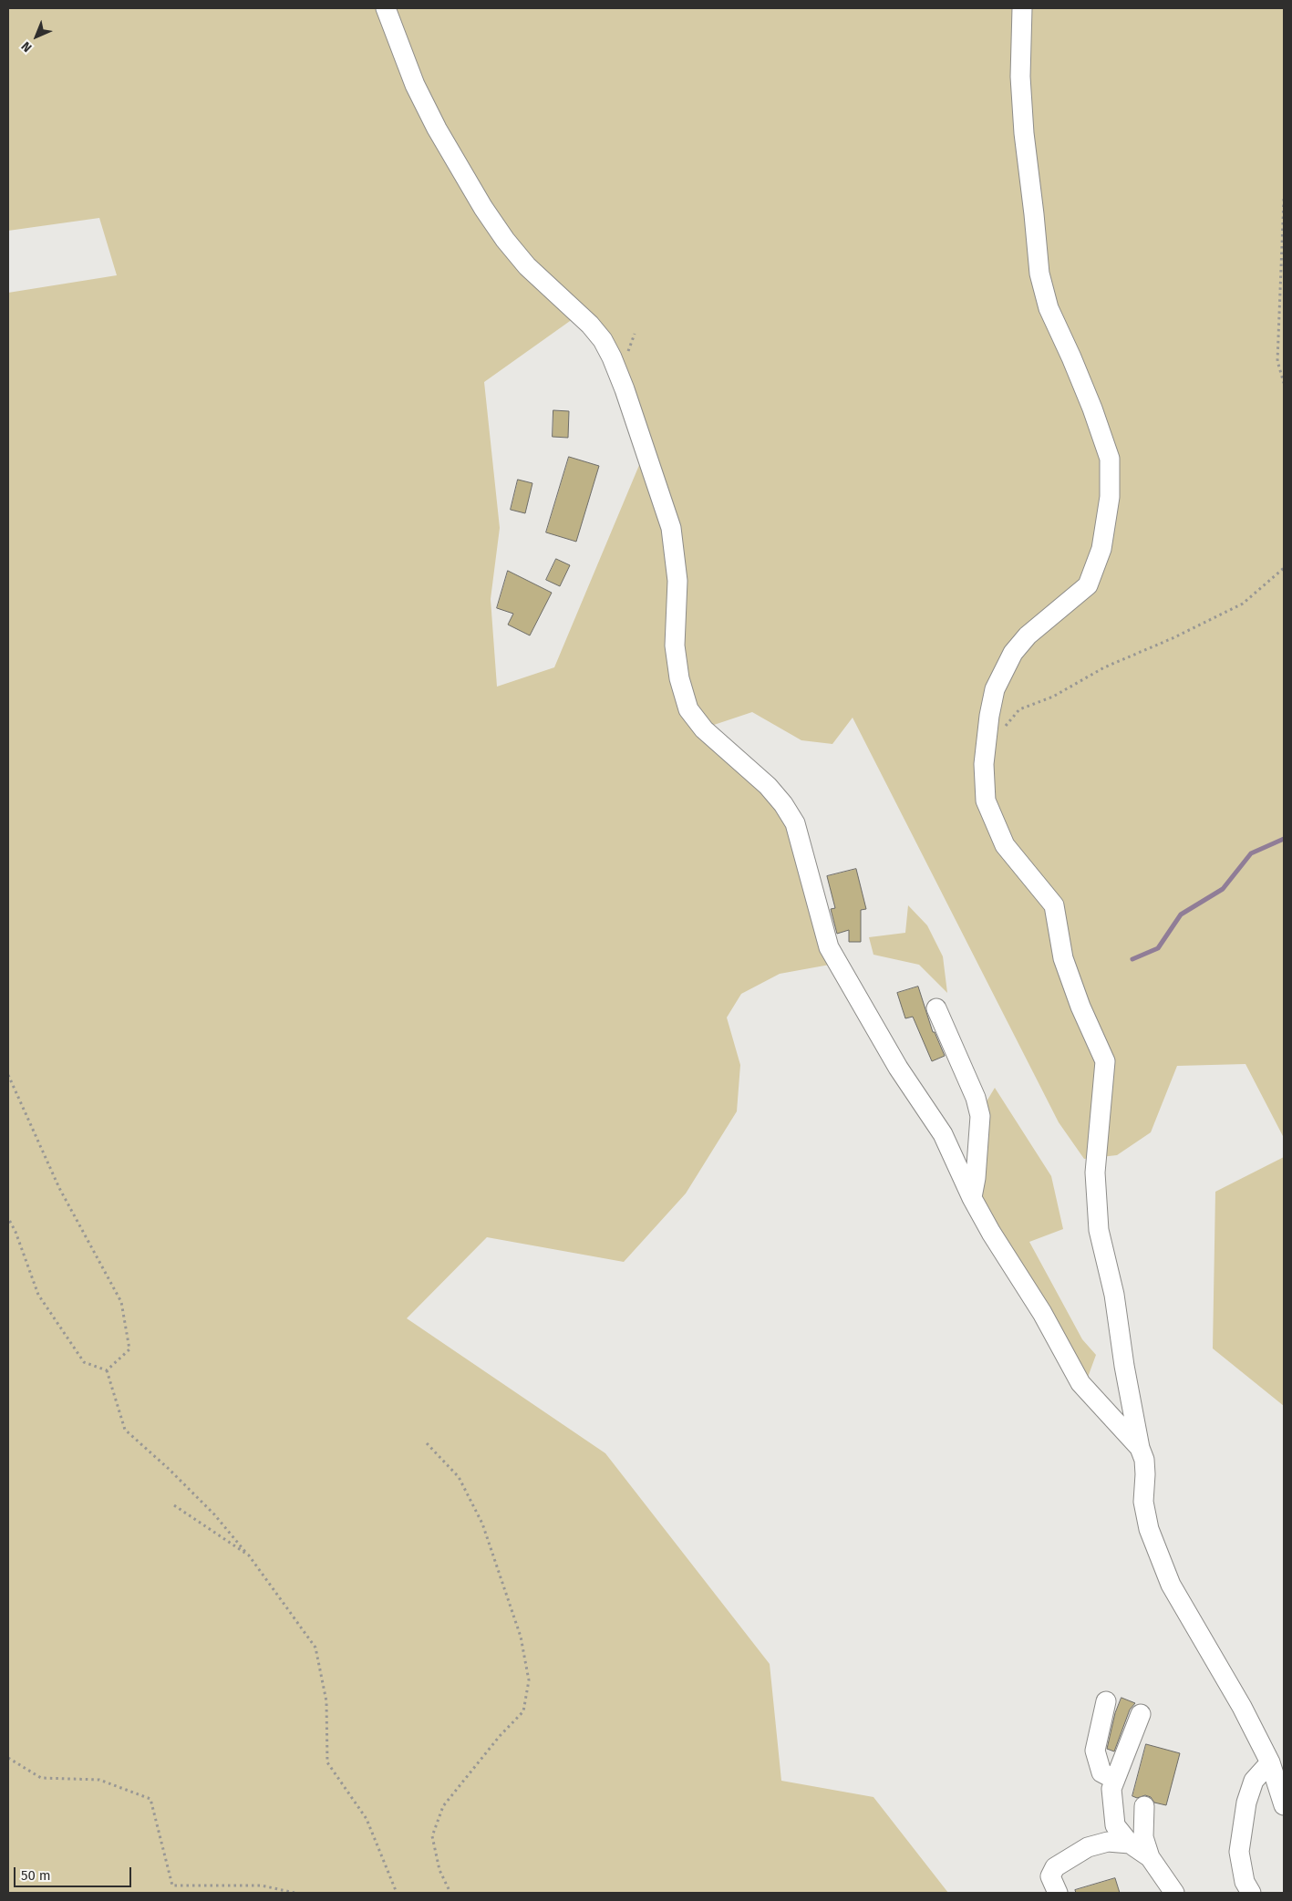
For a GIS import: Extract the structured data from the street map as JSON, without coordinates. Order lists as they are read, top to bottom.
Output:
{
  "scale_bar": "50 m",
  "north": "bottom left"
}
